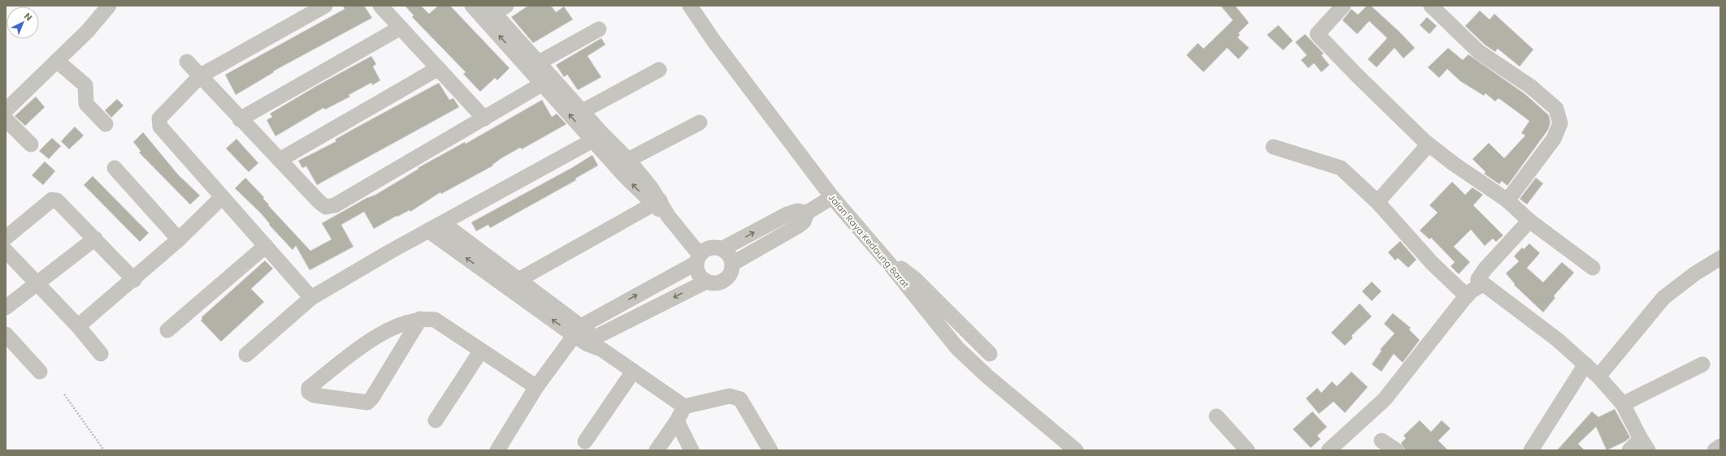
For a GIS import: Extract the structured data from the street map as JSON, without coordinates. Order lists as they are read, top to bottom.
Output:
{
  "streets": {
    "street": ["Jalan Raya Kedaung Barat"]
  },
  "north": "top right"
}
